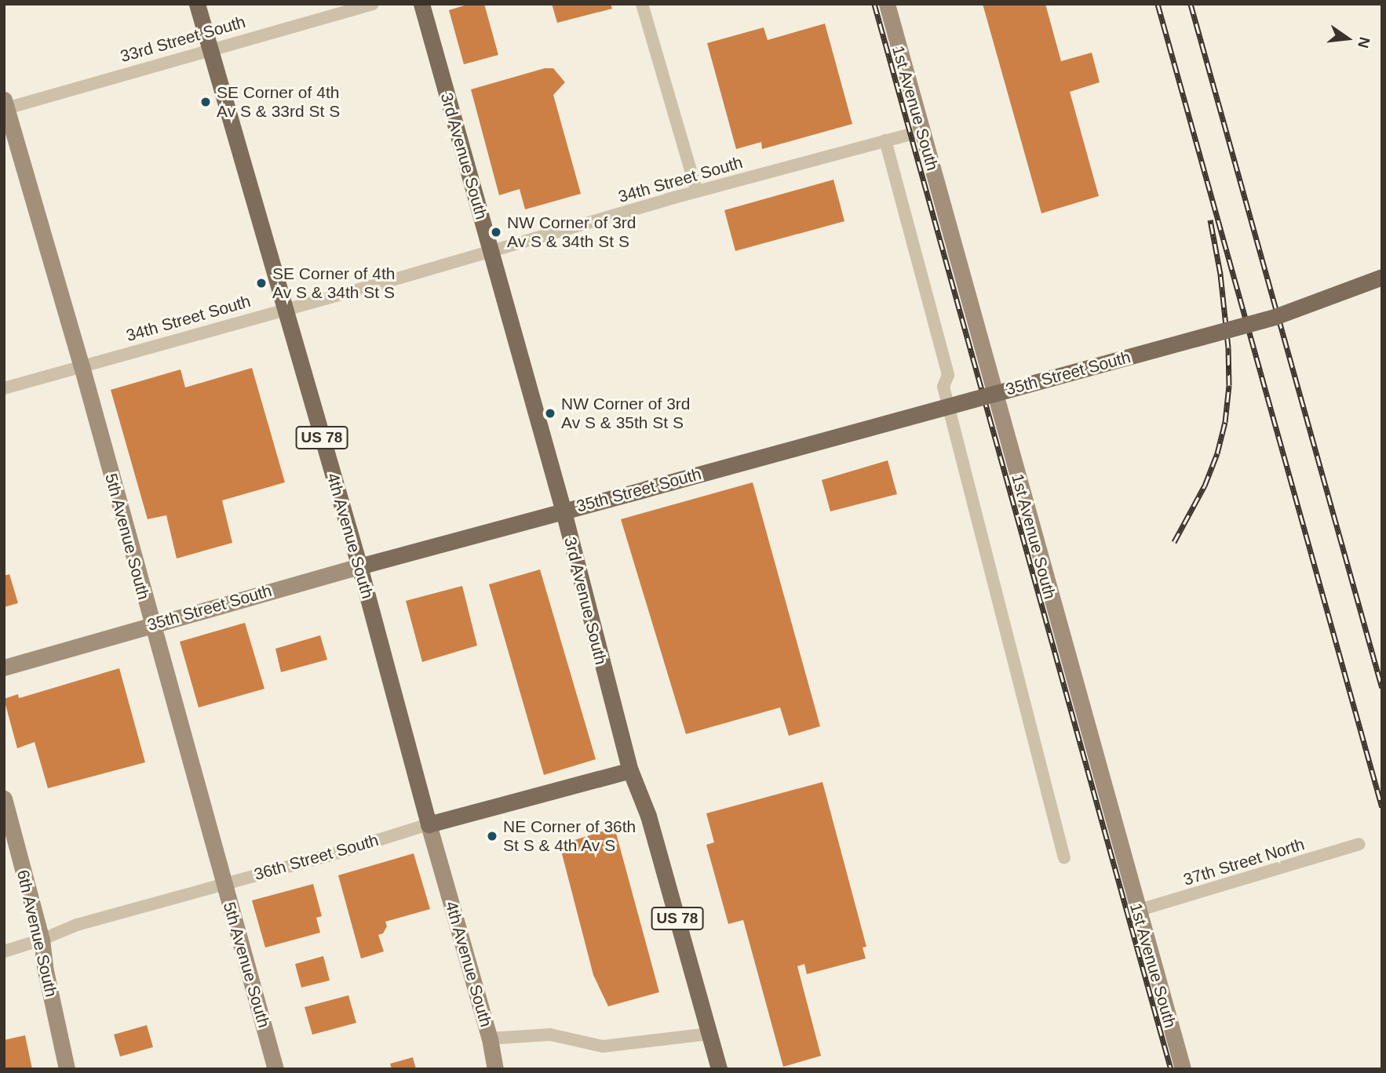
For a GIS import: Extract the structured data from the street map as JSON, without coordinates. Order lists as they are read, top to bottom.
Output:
{
  "streets": {
    "main road": [
      "3rd Avenue South",
      "35th Street South",
      "US 78",
      "4th Avenue South",
      "36th Street South"
    ],
    "street": [
      "33rd Street South",
      "1st Avenue South",
      "34th Street South",
      "5th Avenue South",
      "37th Street North",
      "6th Avenue South"
    ]
  },
  "crossings": [
    ["33rd Street South", "4th Avenue South"],
    ["33rd Street South", "5th Avenue South"],
    ["1st Avenue South", "34th Street South"],
    ["1st Avenue South", "37th Street North"],
    ["3rd Avenue South", "34th Street South"],
    ["3rd Avenue South", "35th Street South"],
    ["3rd Avenue South", "36th Street South"],
    ["34th Street South", "4th Avenue South"],
    ["34th Street South", "5th Avenue South"],
    ["35th Street South", "4th Avenue South"],
    ["35th Street South", "5th Avenue South"],
    ["4th Avenue South", "36th Street South"],
    ["5th Avenue South", "36th Street South"],
    ["36th Street South", "6th Avenue South"]
  ],
  "places": [
    "SE Corner of 4th Av S & 33rd St S",
    "NW Corner of 3rd Av S & 34th St S",
    "SE Corner of 4th Av S & 34th St S",
    "NW Corner of 3rd Av S & 35th St S",
    "NE Corner of 36th St S & 4th Av S"
  ],
  "north": "right"
}
